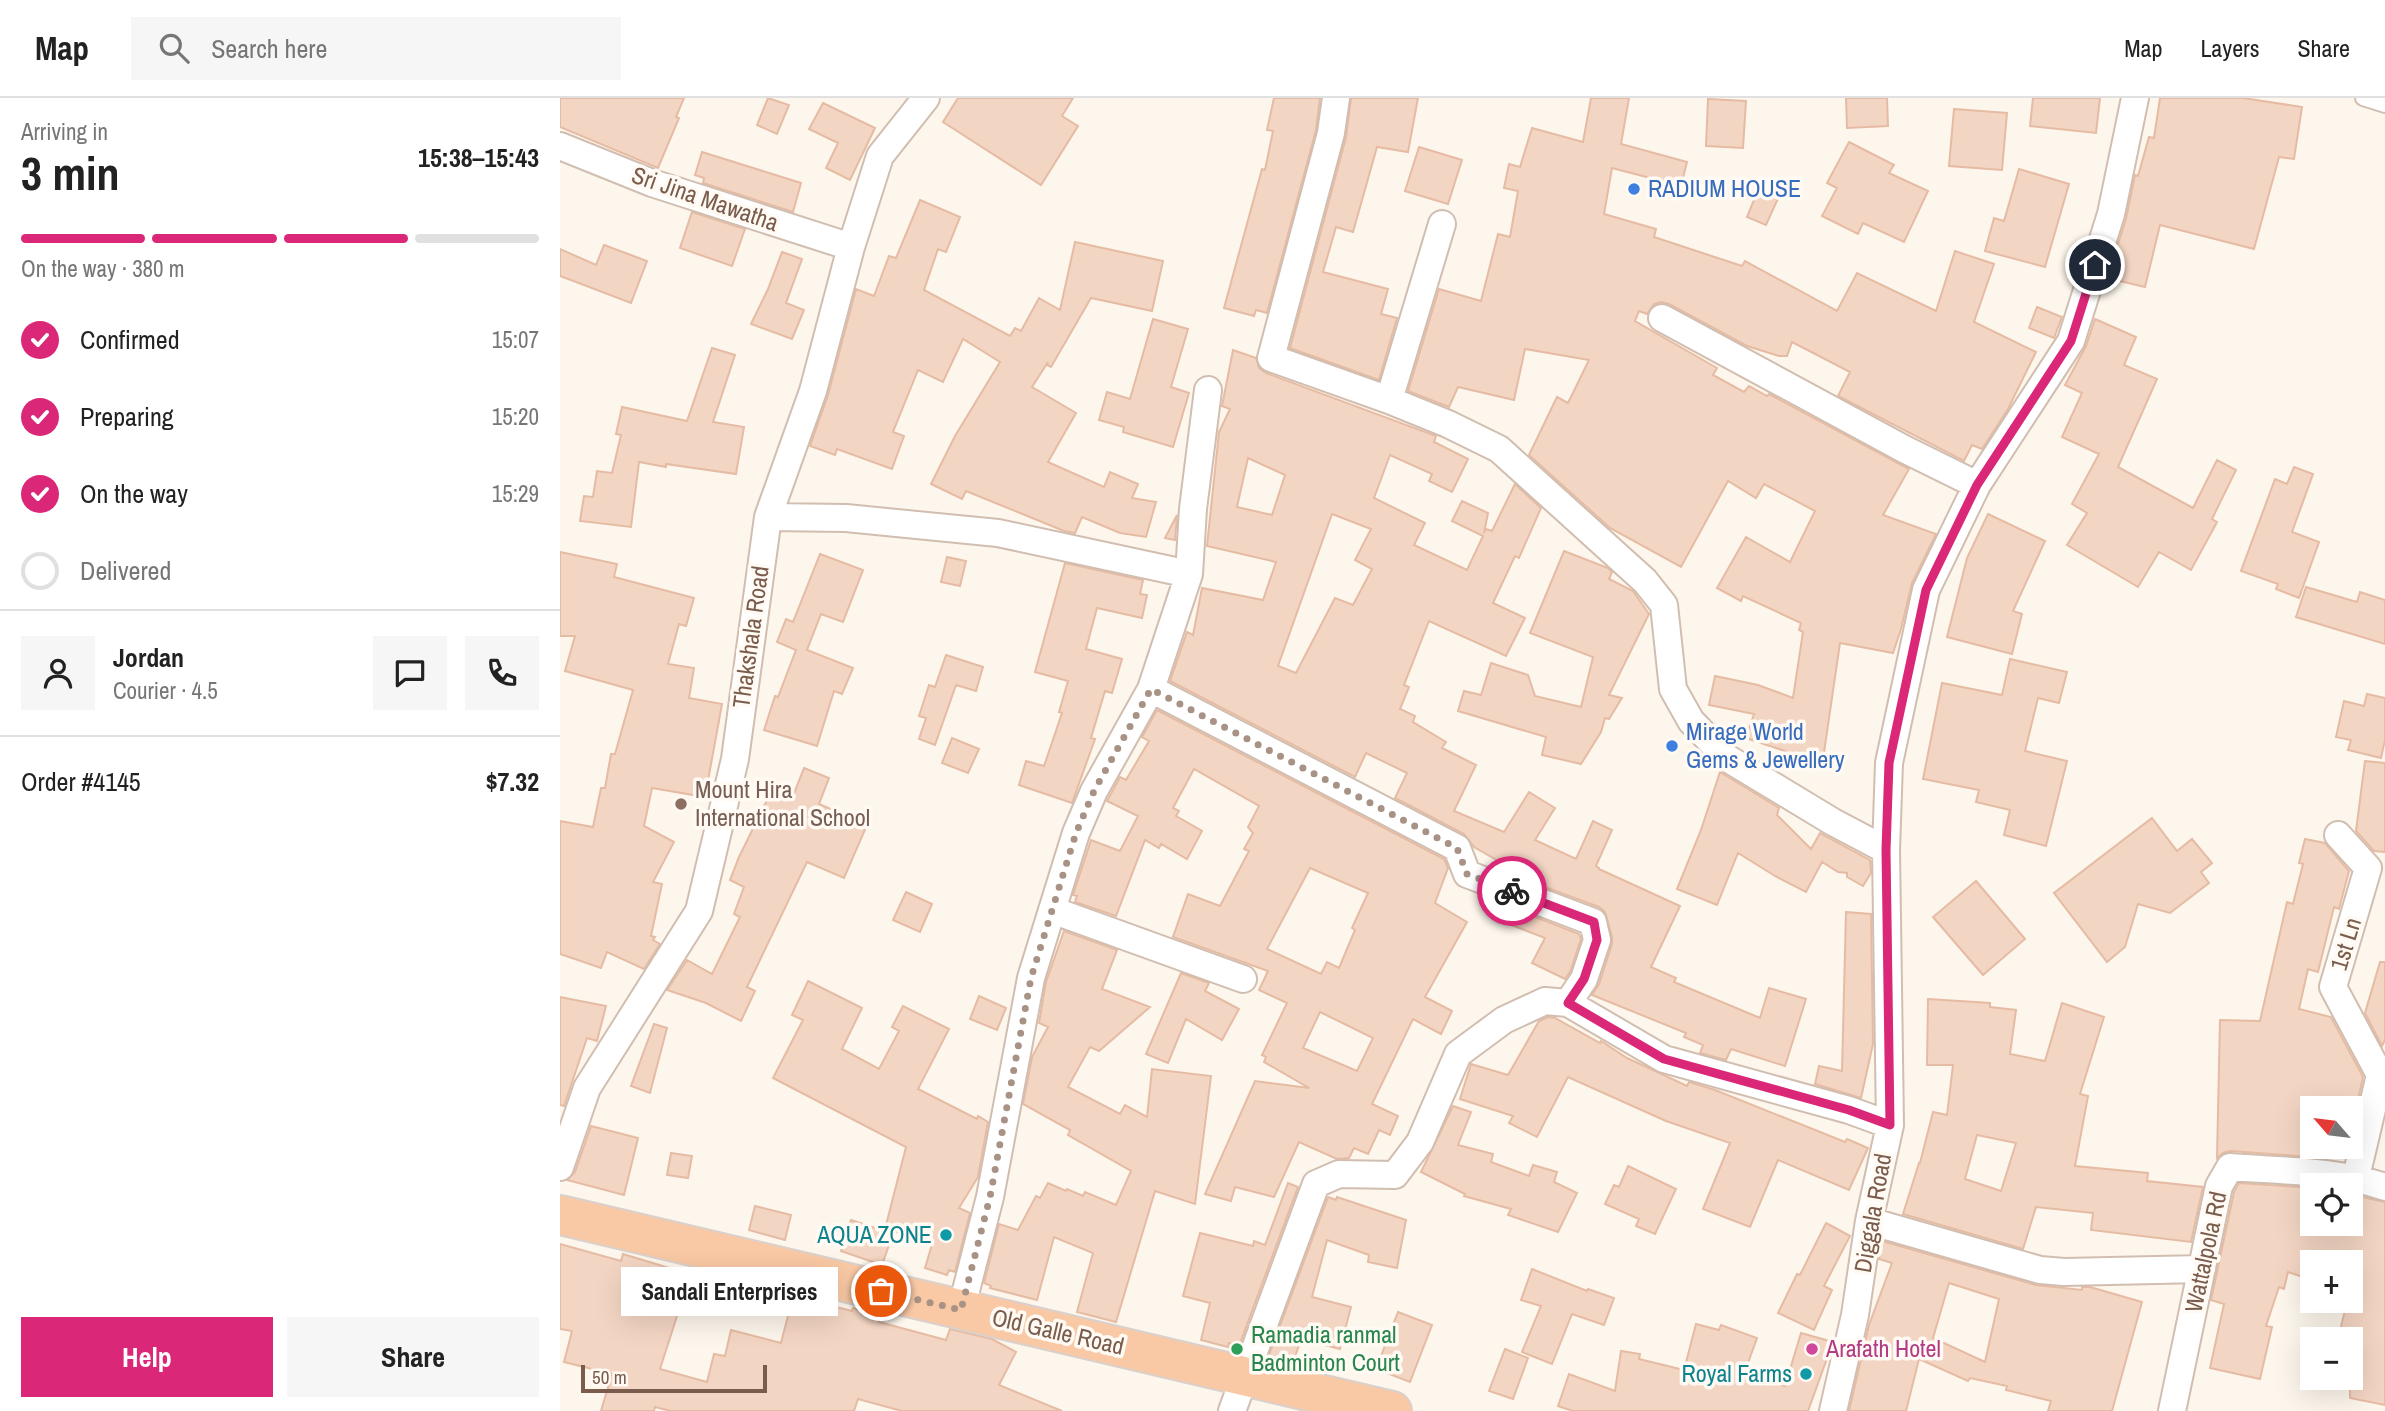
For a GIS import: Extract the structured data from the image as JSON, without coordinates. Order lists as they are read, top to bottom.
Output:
{
  "streets": {
    "highway": ["Old Galle Road"],
    "street": [
      "Sri Jina Mawatha",
      "Thakshala Road",
      "1st Ln",
      "Diggala Road",
      "Wattalpola Rd"
    ]
  },
  "crossings": [
    ["Sri Jina Mawatha", "Thakshala Road"]
  ],
  "places": [
    "RADIUM HOUSE",
    "Mirage World Gems & Jewellery",
    "Mount Hira International School",
    "AQUA ZONE",
    "Sandali Enterprises",
    "Ramadia ranmal Badminton Court",
    "Arafath Hotel",
    "Royal Farms"
  ],
  "scale_bar": "50 m",
  "north": "top left",
  "page": {
    "header": "Map",
    "search": "Search here",
    "nav": ["Map", "Layers", "Share"],
    "heading": ["3 min", "Arriving in", "15:38–15:43"],
    "panel": [
      "Jordan",
      "Courier · 4.5",
      "Order #4145",
      "$7.32"
    ],
    "bar": "On the way · 380 m",
    "list": [
      ["Confirmed", "15:07"],
      ["Preparing", "15:20"],
      ["On the way", "15:29"],
      "Delivered"
    ],
    "map_buttons": ["+", "−"],
    "bubble": "Sandali Enterprises",
    "buttons": ["Help", "Share"],
    "scale": "50 m"
  }
}
